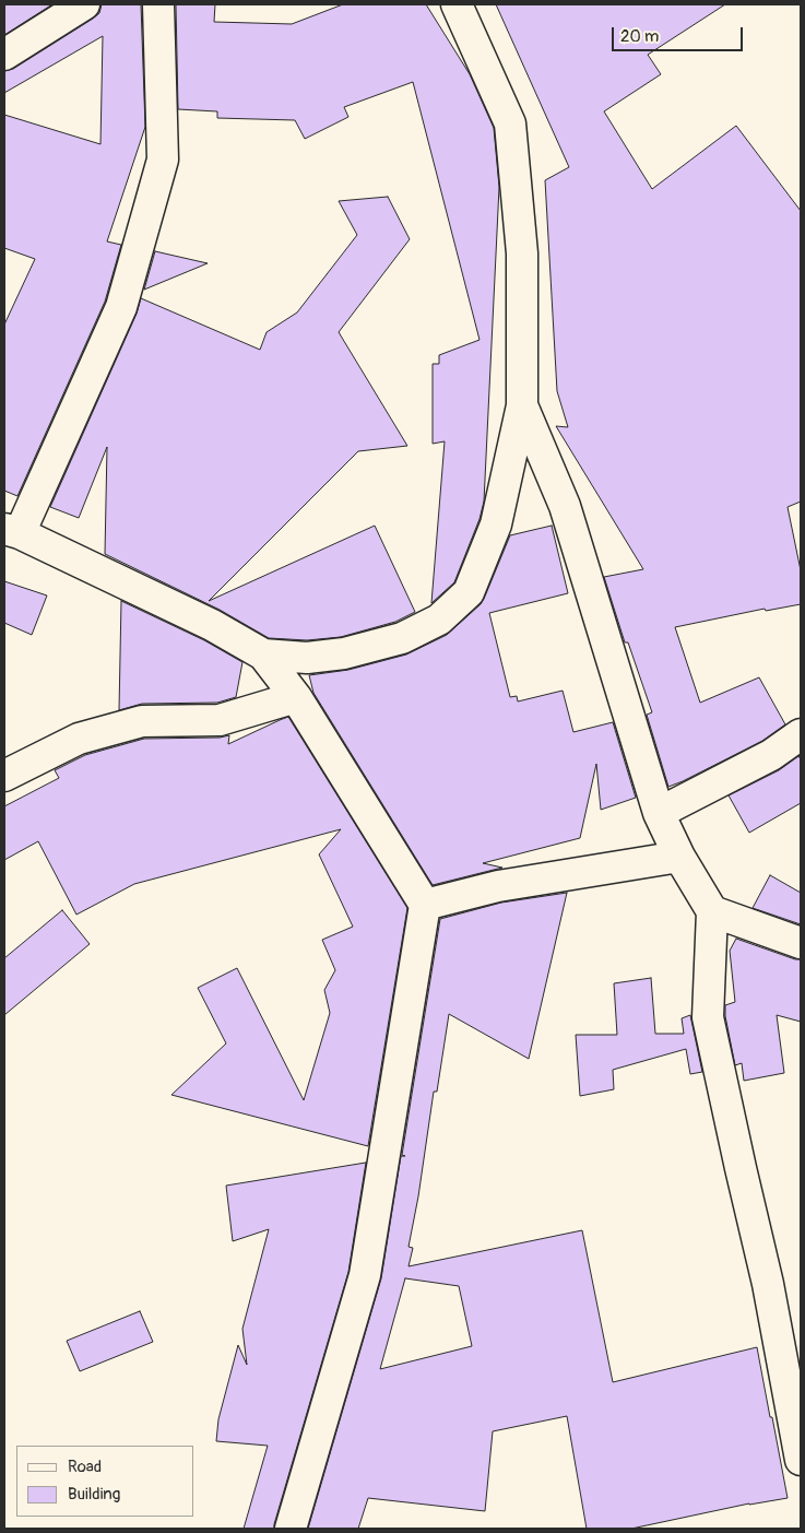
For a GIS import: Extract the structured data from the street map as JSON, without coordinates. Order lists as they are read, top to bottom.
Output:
{
  "legend": ["Road", "Building"],
  "scale_bar": "20 m"
}
